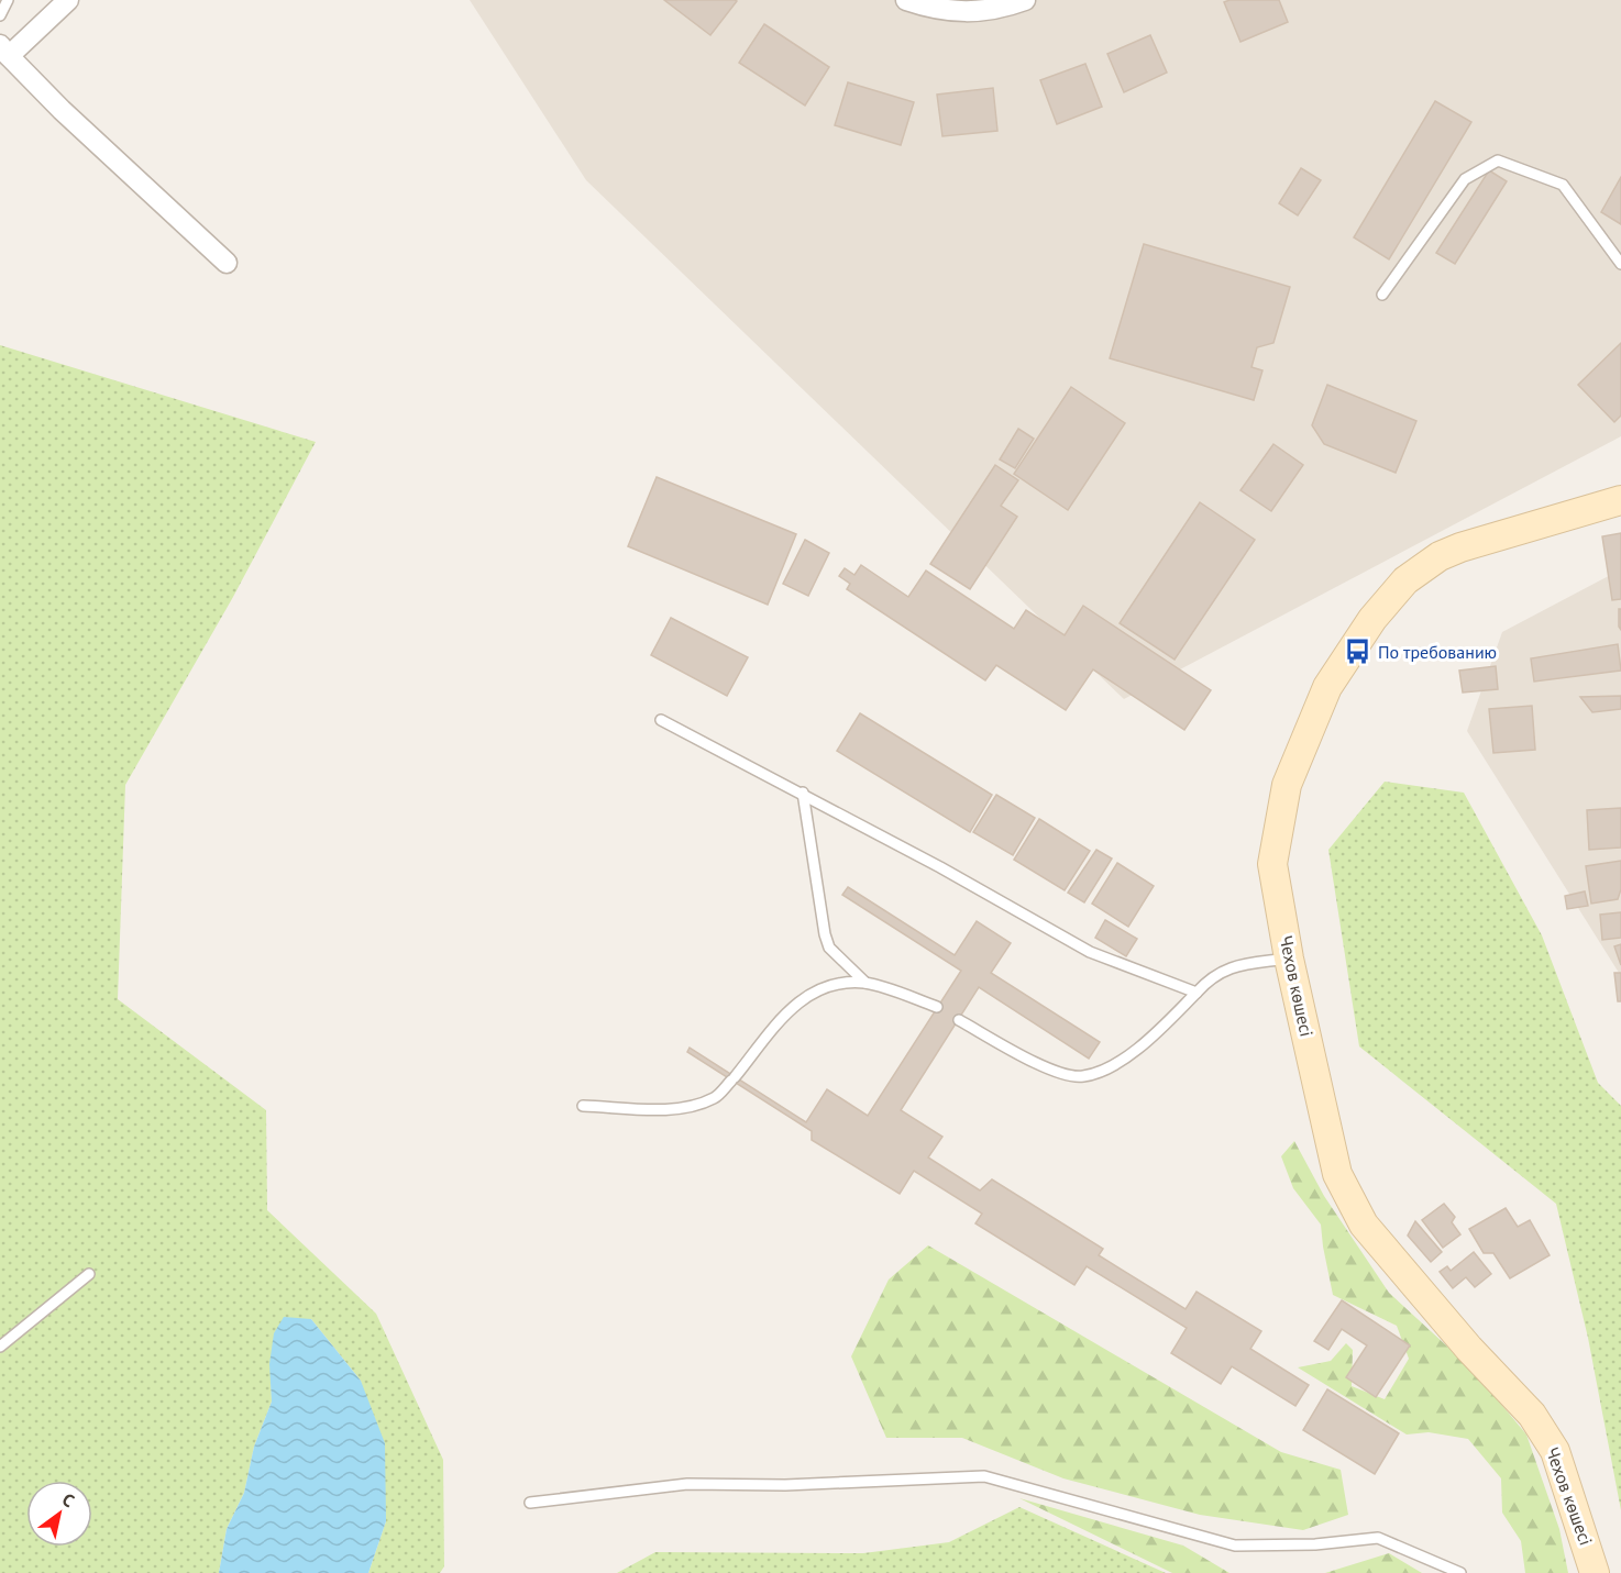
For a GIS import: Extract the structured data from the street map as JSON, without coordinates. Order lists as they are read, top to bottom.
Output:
{
  "streets": {
    "main road": ["Чехов көшесі"]
  },
  "places": {
    "bus stop": ["По требованию"]
  },
  "north": "top right"
}
